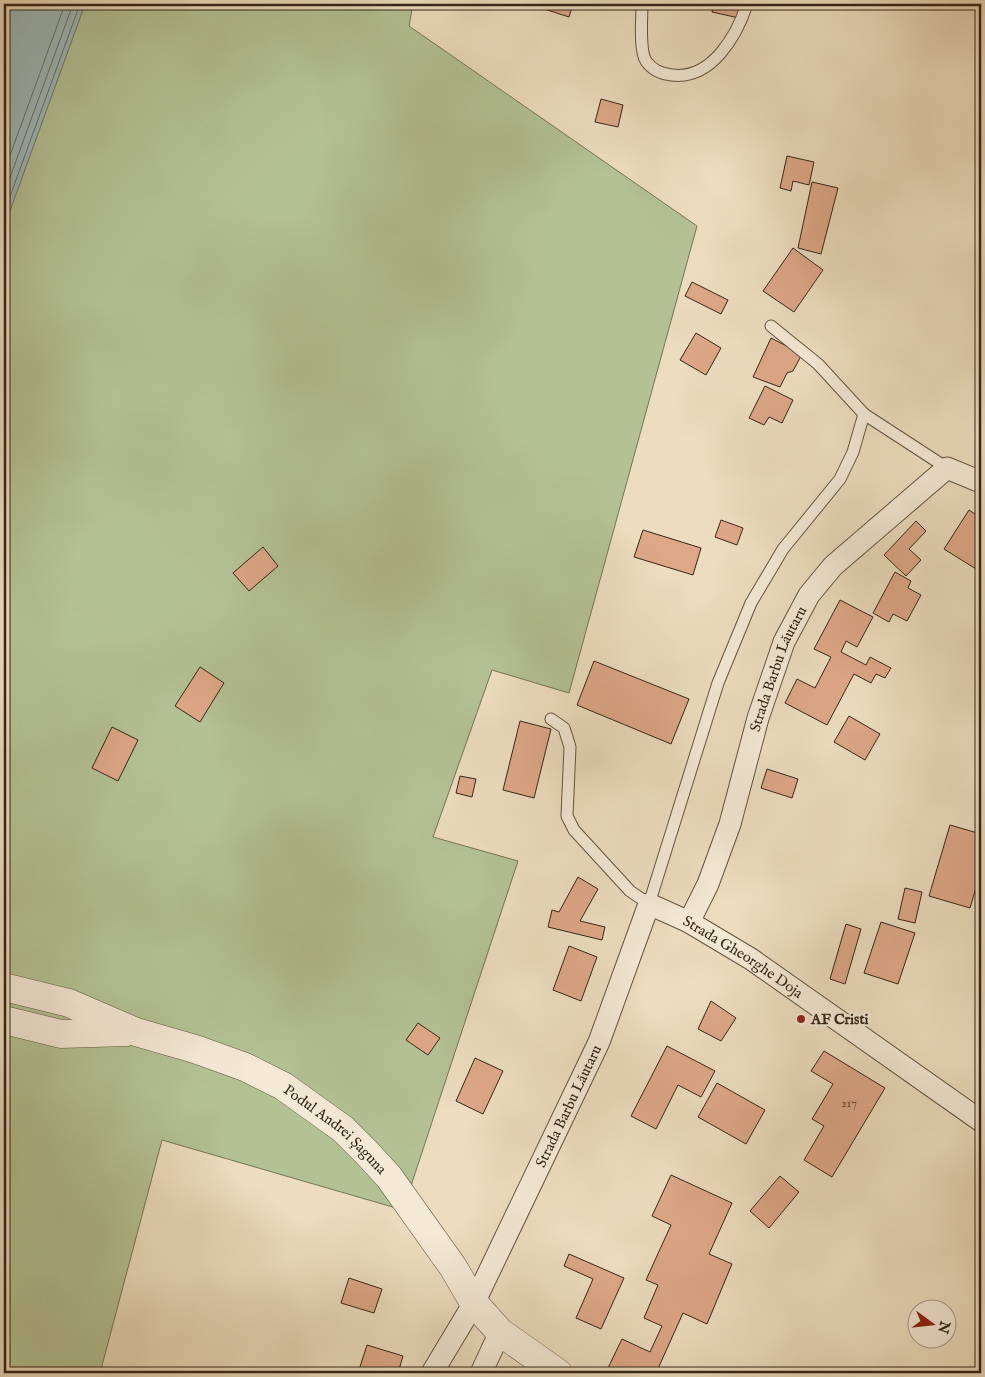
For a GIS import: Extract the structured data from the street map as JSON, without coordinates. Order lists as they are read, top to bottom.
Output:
{
  "streets": {
    "street": ["Strada Barbu Lăutaru", "Strada Gheorghe Doja", "Podul Andrei Șaguna"]
  },
  "crossings": [
    ["Strada Barbu Lăutaru", "Strada Gheorghe Doja"],
    ["Strada Barbu Lăutaru", "Podul Andrei Șaguna"]
  ],
  "places": ["AF Cristi"],
  "house_numbers": ["217"],
  "north": "right"
}
